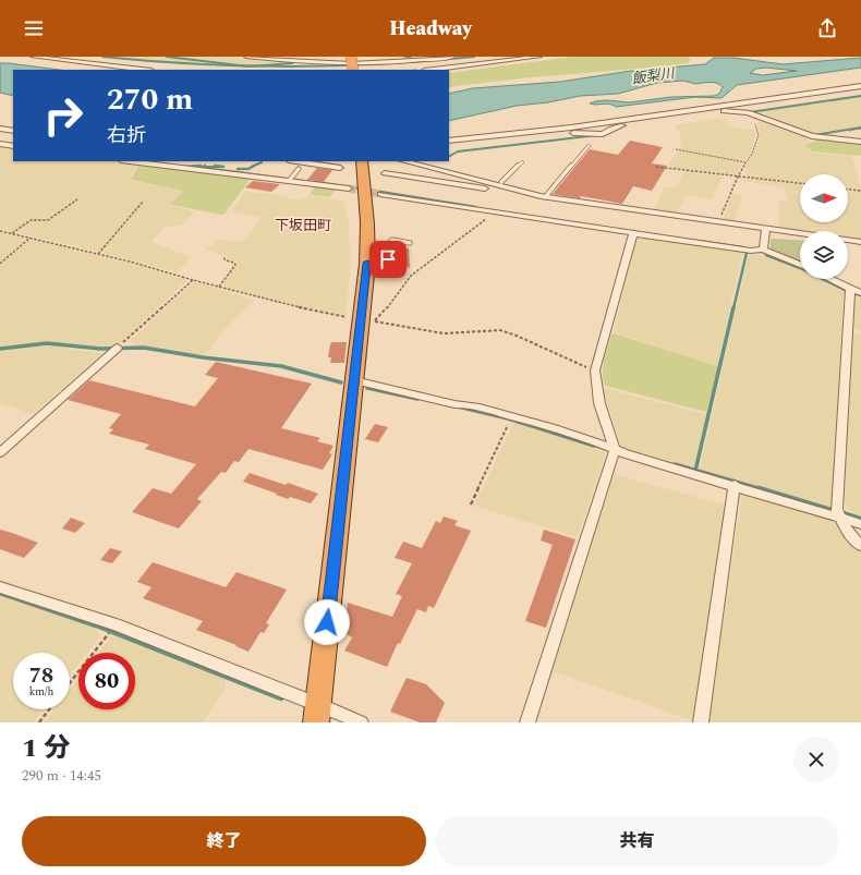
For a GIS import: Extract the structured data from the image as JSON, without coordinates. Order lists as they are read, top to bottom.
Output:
{
  "districts": ["下坂田町"],
  "water": ["飯梨川"],
  "north": "right",
  "page": {
    "header": "Headway",
    "turn": ["270 m", "右折"],
    "speed": "78 km/h",
    "limit": "80",
    "heading": ["1 分", "290 m · 14:45"],
    "buttons": ["終了", "共有"]
  }
}
